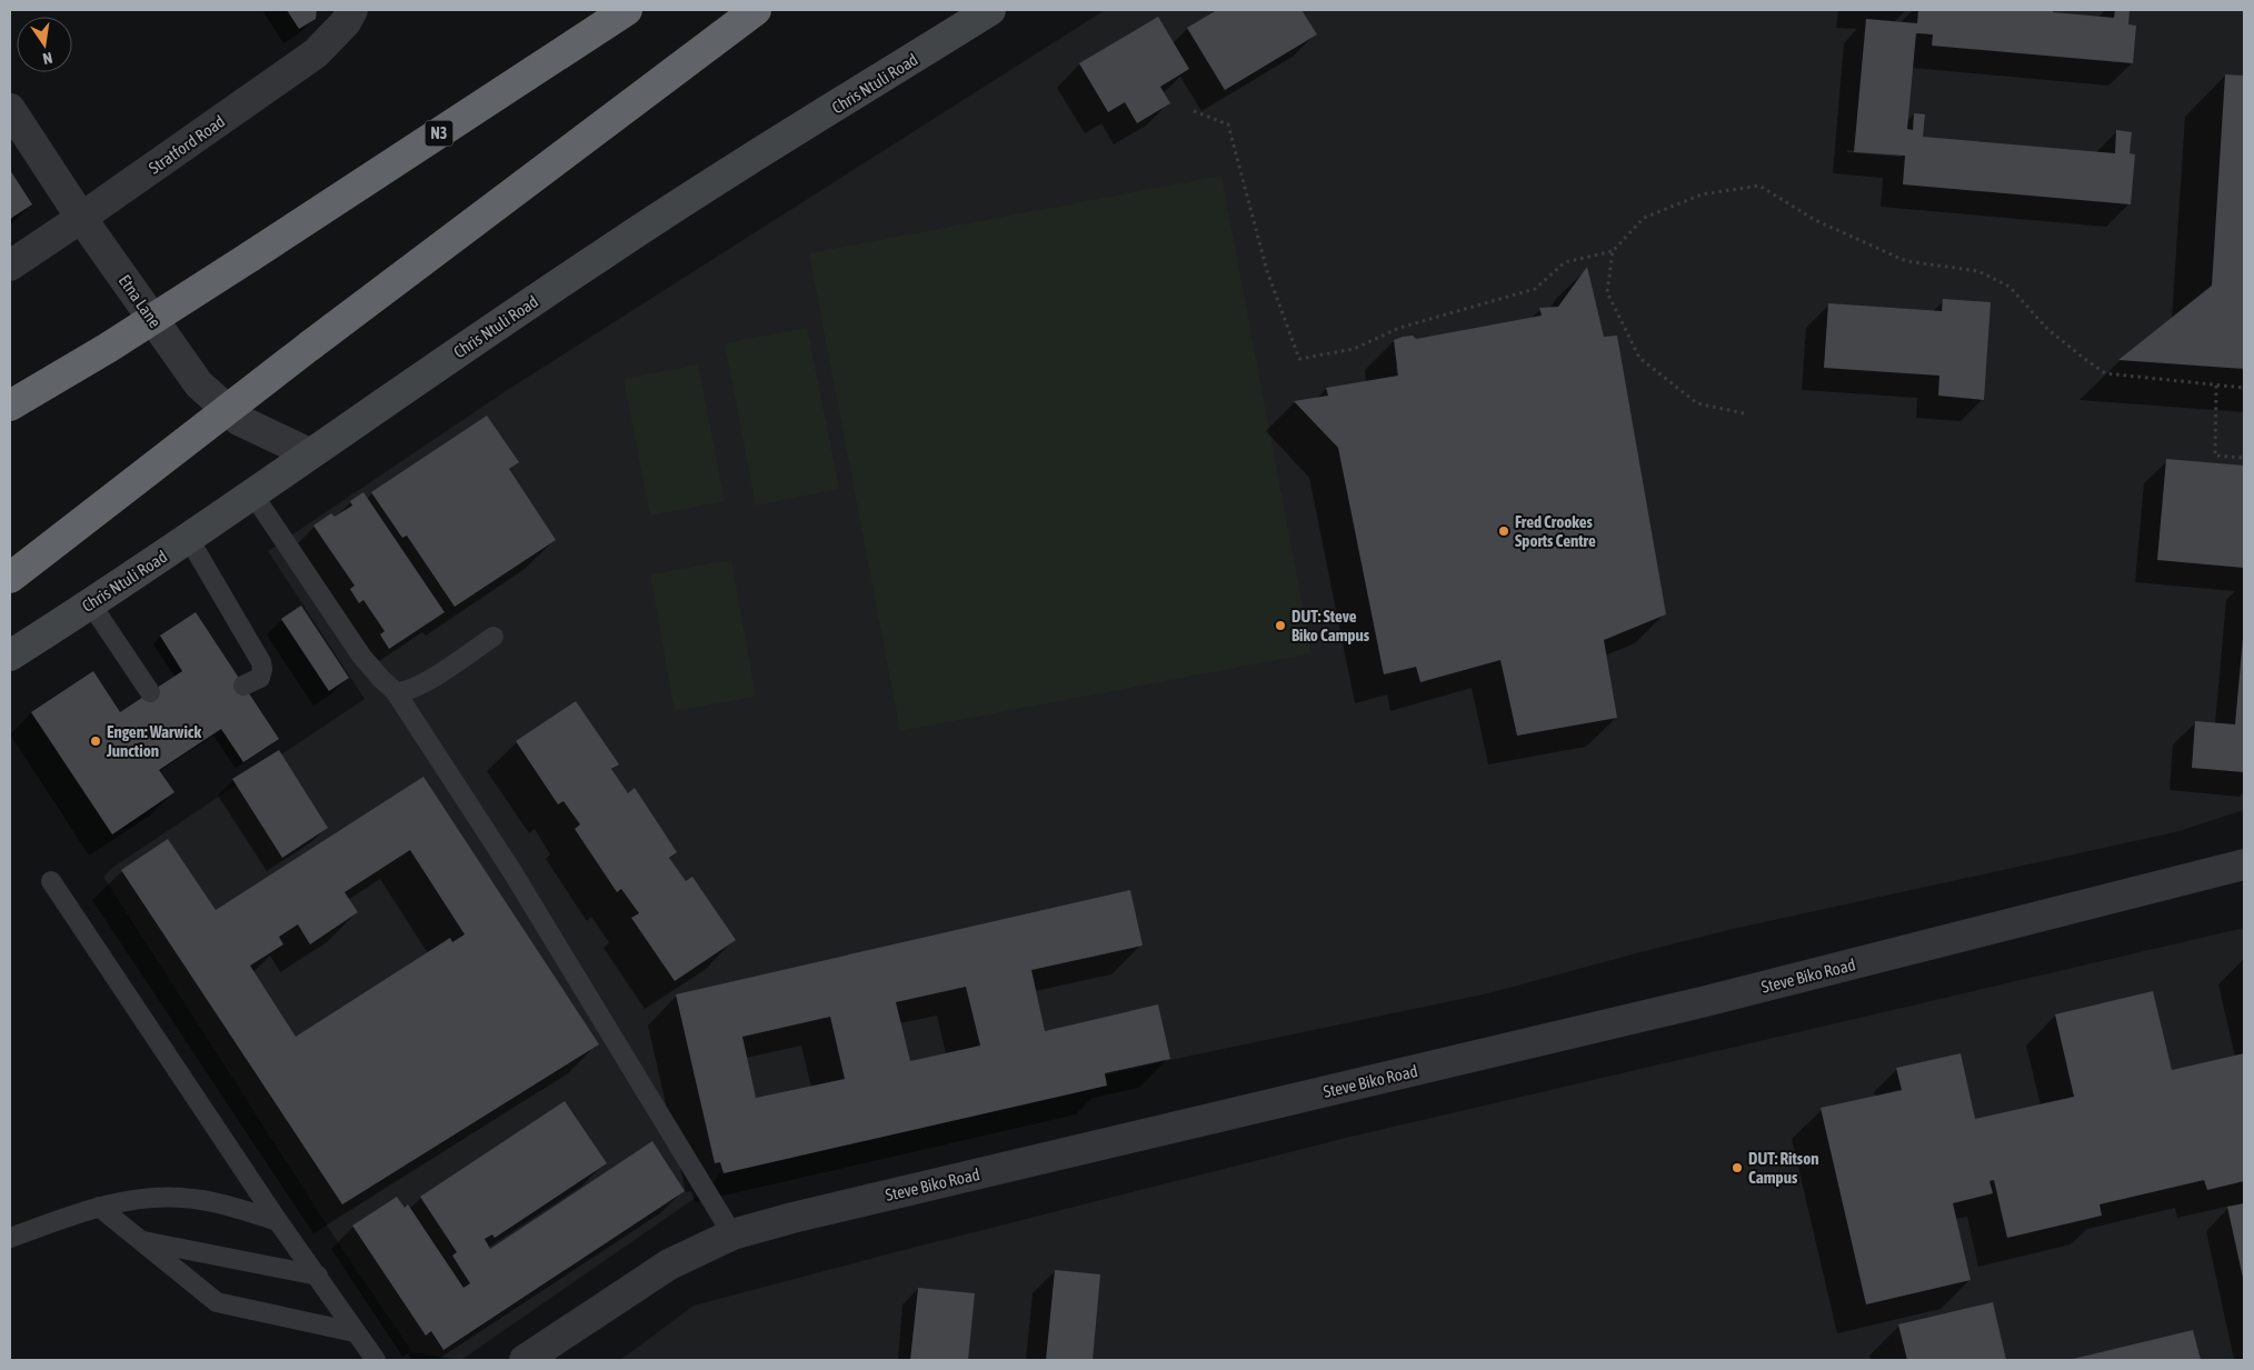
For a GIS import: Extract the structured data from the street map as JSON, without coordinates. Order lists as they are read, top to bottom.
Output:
{
  "streets": {
    "highway": ["N3"],
    "main road": ["Chris Ntuli Road"],
    "street": ["Stratford Road", "Etna Lane", "Steve Biko Road"]
  },
  "crossings": [
    ["Chris Ntuli Road", "Etna Lane"],
    ["Stratford Road", "Etna Lane"]
  ],
  "places": [
    "Fred Crookes Sports Centre",
    "DUT: Steve Biko Campus",
    "Engen: Warwick Junction",
    "DUT: Ritson Campus"
  ],
  "north": "bottom"
}
